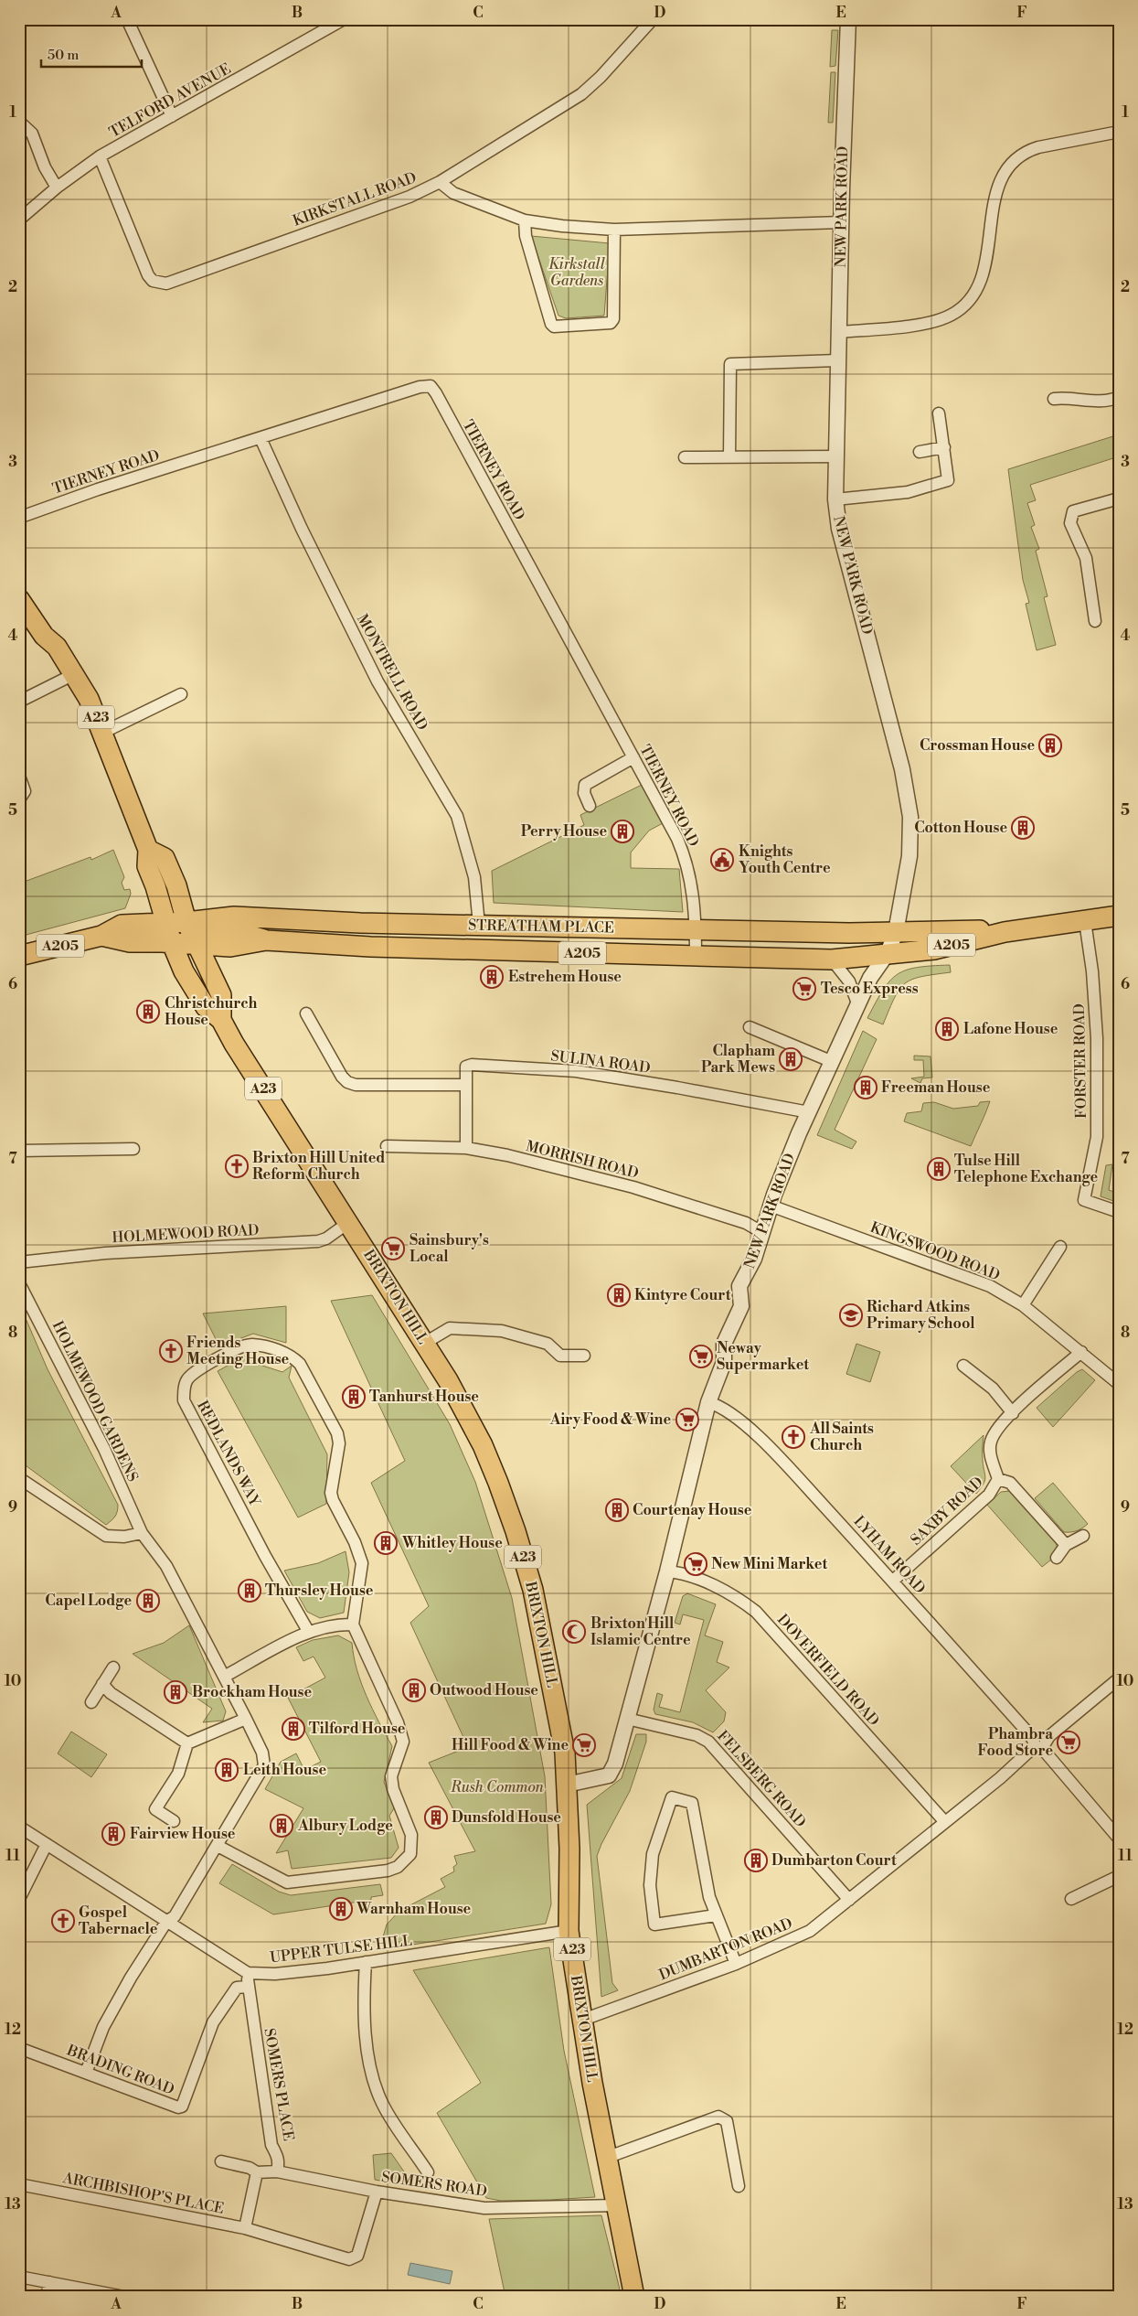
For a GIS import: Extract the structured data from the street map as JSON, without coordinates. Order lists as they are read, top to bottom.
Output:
{
  "streets": {
    "highway": [
      "A23",
      "STREATHAM PLACE",
      "A205",
      "BRIXTON HILL"
    ],
    "street": [
      "TELFORD AVENUE",
      "KIRKSTALL ROAD",
      "NEW PARK ROAD",
      "TIERNEY ROAD",
      "MONTRELL ROAD",
      "FORSTER ROAD",
      "SULINA ROAD",
      "MORRISH ROAD",
      "HOLMEWOOD ROAD",
      "KINGSWOOD ROAD",
      "HOLMEWOOD GARDENS",
      "REDLANDS WAY",
      "SAXBY ROAD",
      "LYHAM ROAD",
      "DOVERFIELD ROAD",
      "FELSBERG ROAD",
      "UPPER TULSE HILL",
      "DUMBARTON ROAD",
      "BRADING ROAD",
      "SOMERS PLACE",
      "SOMERS ROAD",
      "ARCHBISHOP'S PLACE"
    ]
  },
  "crossings": [
    ["TELFORD AVENUE", "KIRKSTALL ROAD"],
    ["NEW PARK ROAD", "STREATHAM PLACE"],
    ["NEW PARK ROAD", "A205"],
    ["NEW PARK ROAD", "SULINA ROAD"],
    ["NEW PARK ROAD", "MORRISH ROAD"],
    ["NEW PARK ROAD", "KINGSWOOD ROAD"],
    ["NEW PARK ROAD", "BRIXTON HILL"],
    ["NEW PARK ROAD", "LYHAM ROAD"],
    ["NEW PARK ROAD", "DOVERFIELD ROAD"],
    ["NEW PARK ROAD", "FELSBERG ROAD"],
    ["TIERNEY ROAD", "MONTRELL ROAD"],
    ["TIERNEY ROAD", "STREATHAM PLACE"],
    ["MONTRELL ROAD", "STREATHAM PLACE"],
    ["A23", "STREATHAM PLACE"],
    ["A23", "A205"],
    ["A23", "BRIXTON HILL"],
    ["STREATHAM PLACE", "A205"],
    ["STREATHAM PLACE", "BRIXTON HILL"],
    ["A205", "FORSTER ROAD"],
    ["A205", "BRIXTON HILL"],
    ["SULINA ROAD", "MORRISH ROAD"],
    ["HOLMEWOOD ROAD", "BRIXTON HILL"],
    ["KINGSWOOD ROAD", "SAXBY ROAD"],
    ["BRIXTON HILL", "UPPER TULSE HILL"],
    ["BRIXTON HILL", "DUMBARTON ROAD"],
    ["BRIXTON HILL", "SOMERS ROAD"],
    ["HOLMEWOOD GARDENS", "UPPER TULSE HILL"],
    ["HOLMEWOOD GARDENS", "BRADING ROAD"],
    ["SAXBY ROAD", "LYHAM ROAD"],
    ["LYHAM ROAD", "DUMBARTON ROAD"],
    ["DOVERFIELD ROAD", "DUMBARTON ROAD"],
    ["FELSBERG ROAD", "DUMBARTON ROAD"],
    ["UPPER TULSE HILL", "SOMERS PLACE"],
    ["BRADING ROAD", "SOMERS PLACE"],
    ["SOMERS PLACE", "SOMERS ROAD"],
    ["SOMERS ROAD", "ARCHBISHOP'S PLACE"]
  ],
  "parks": ["Kirkstall Gardens", "Rush Common"],
  "places": {
    "building": [
      "Crossman House",
      "Cotton House",
      "Perry House",
      "Estrehem House",
      "Christchurch House",
      "Lafone House",
      "Clapham Park Mews",
      "Freeman House",
      "Tulse Hill Telephone Exchange",
      "Kintyre Court",
      "Tanhurst House",
      "Courtenay House",
      "Whitley House",
      "Thursley House",
      "Capel Lodge",
      "Outwood House",
      "Brockham House",
      "Tilford House",
      "Leith House",
      "Dunsfold House",
      "Albury Lodge",
      "Fairview House",
      "Dumbarton Court",
      "Warnham House"
    ],
    "public building": ["Knights Youth Centre"],
    "supermarket": [
      "Tesco Express",
      "Sainsbury's Local",
      "Neway Supermarket",
      "Airy Food & Wine",
      "New Mini Market",
      "Phambra Food Store",
      "Hill Food & Wine"
    ],
    "church": [
      "Brixton Hill United Reform Church",
      "Friends Meeting House",
      "All Saints Church",
      "Gospel Tabernacle"
    ],
    "school or university": ["Richard Atkins Primary School"],
    "mosque": ["Brixton Hill Islamic Centre"]
  },
  "scale_bar": "50 m",
  "grid": {
    "columns": [
      "A",
      "B",
      "C",
      "D",
      "E",
      "F"
    ],
    "rows": [
      "1",
      "2",
      "3",
      "4",
      "5",
      "6",
      "7",
      "8",
      "9",
      "10",
      "11",
      "12",
      "13"
    ]
  }
}
